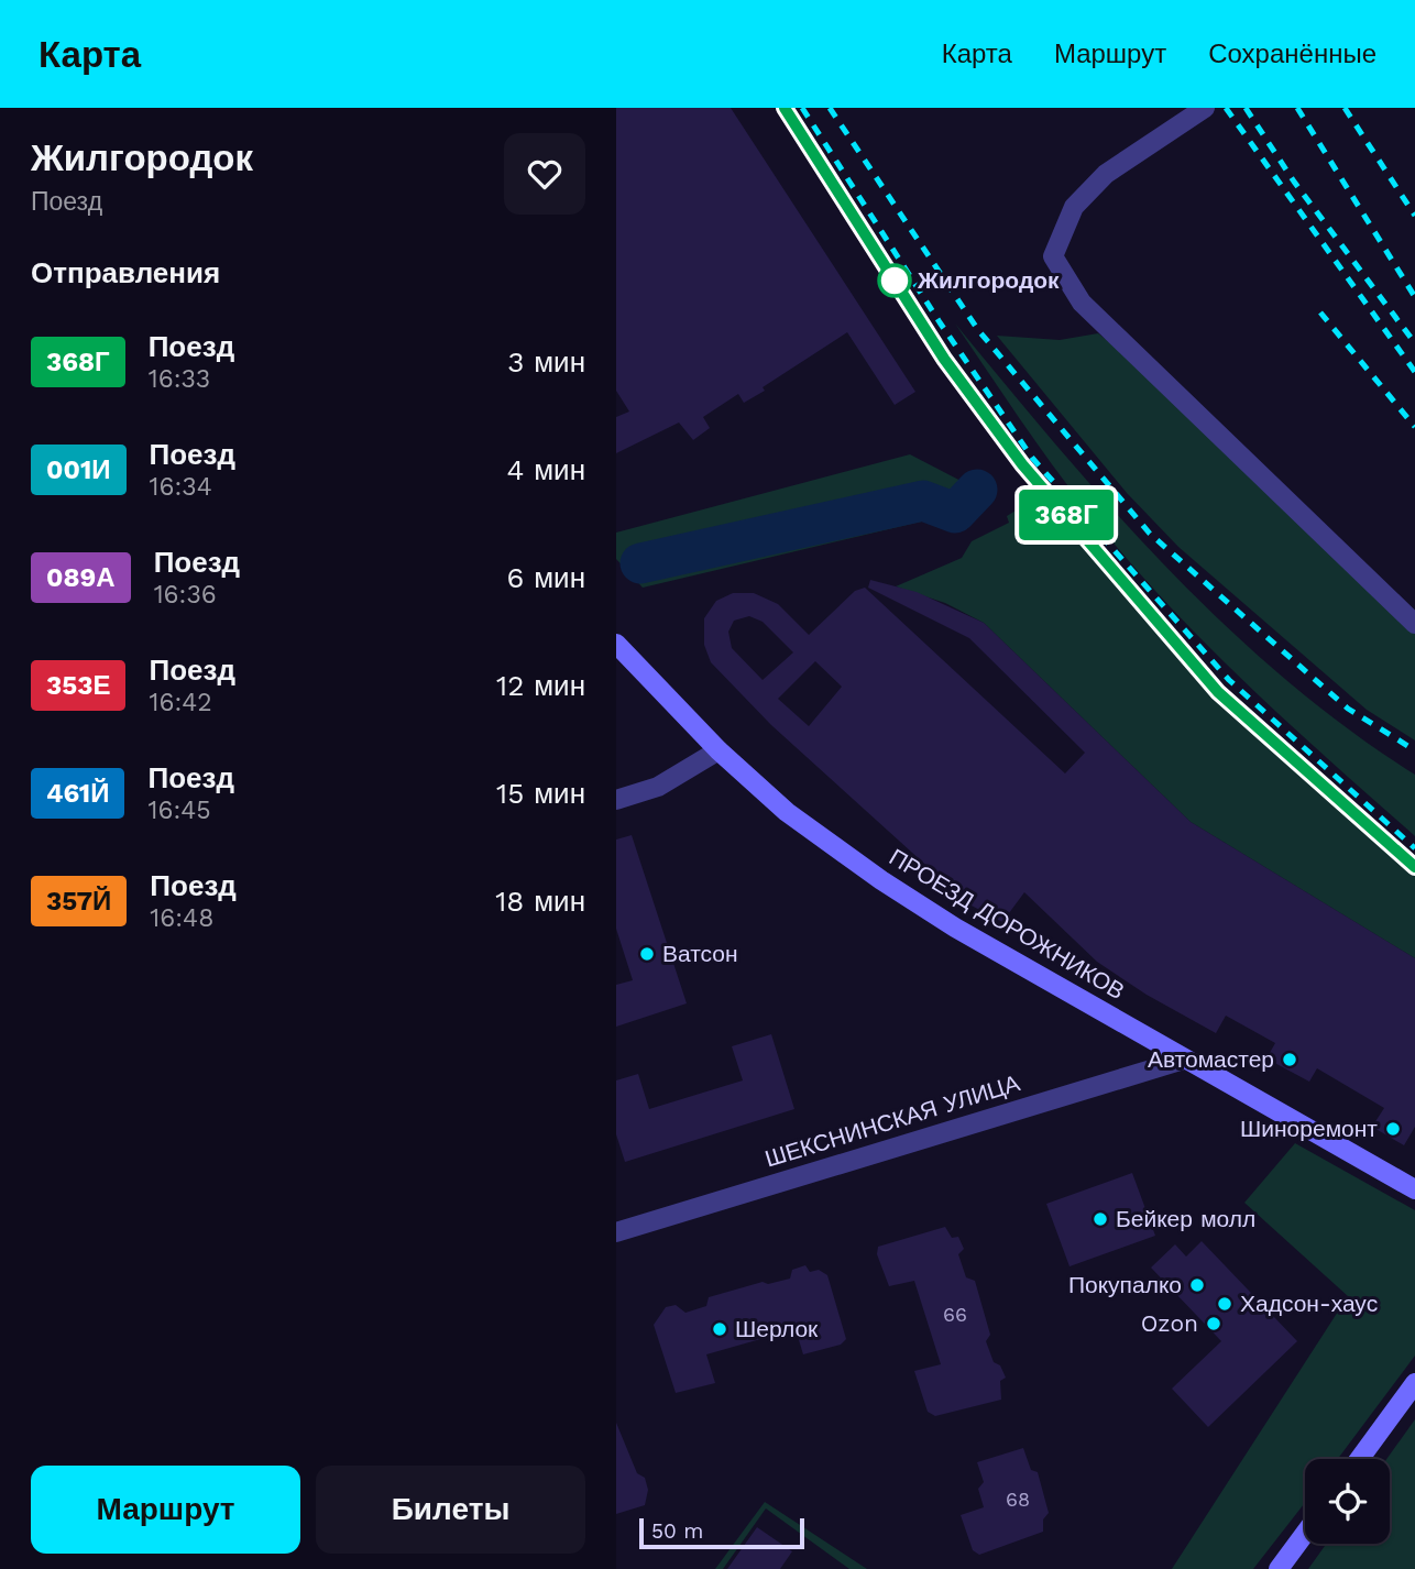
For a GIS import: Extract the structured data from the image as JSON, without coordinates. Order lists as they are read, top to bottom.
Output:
{
  "streets": {
    "main road": ["ПРОЕЗД ДОРОЖНИКОВ"],
    "street": ["ШЕКСНИНСКАЯ УЛИЦА"]
  },
  "crossings": [
    ["ПРОЕЗД ДОРОЖНИКОВ", "ШЕКСНИНСКАЯ УЛИЦА"]
  ],
  "places": [
    "Жилгородок",
    "Ватсон",
    "Автомастер",
    "Шиноремонт",
    "Бейкер молл",
    "Покупалко",
    "Хадсон-хаус",
    "Ozon",
    "Шерлок"
  ],
  "house_numbers": ["66", "68"],
  "scale_bar": "50 m",
  "page": {
    "header": "Карта",
    "nav": ["Карта", "Маршрут", "Сохранённые"],
    "heading": [
      ["Жилгородок", "Поезд"],
      "Отправления"
    ],
    "on_map": "368Г",
    "list": [
      {
        "mark": "368Г",
        "name": "Поезд",
        "note": "16:33",
        "value": "3 мин"
      },
      {
        "mark": "001И",
        "name": "Поезд",
        "note": "16:34",
        "value": "4 мин"
      },
      {
        "mark": "089А",
        "name": "Поезд",
        "note": "16:36",
        "value": "6 мин"
      },
      {
        "mark": "353Е",
        "name": "Поезд",
        "note": "16:42",
        "value": "12 мин"
      },
      {
        "mark": "461Й",
        "name": "Поезд",
        "note": "16:45",
        "value": "15 мин"
      },
      {
        "mark": "357Й",
        "name": "Поезд",
        "note": "16:48",
        "value": "18 мин"
      }
    ],
    "buttons": ["Маршрут", "Билеты"],
    "scale": "50 m"
  }
}
